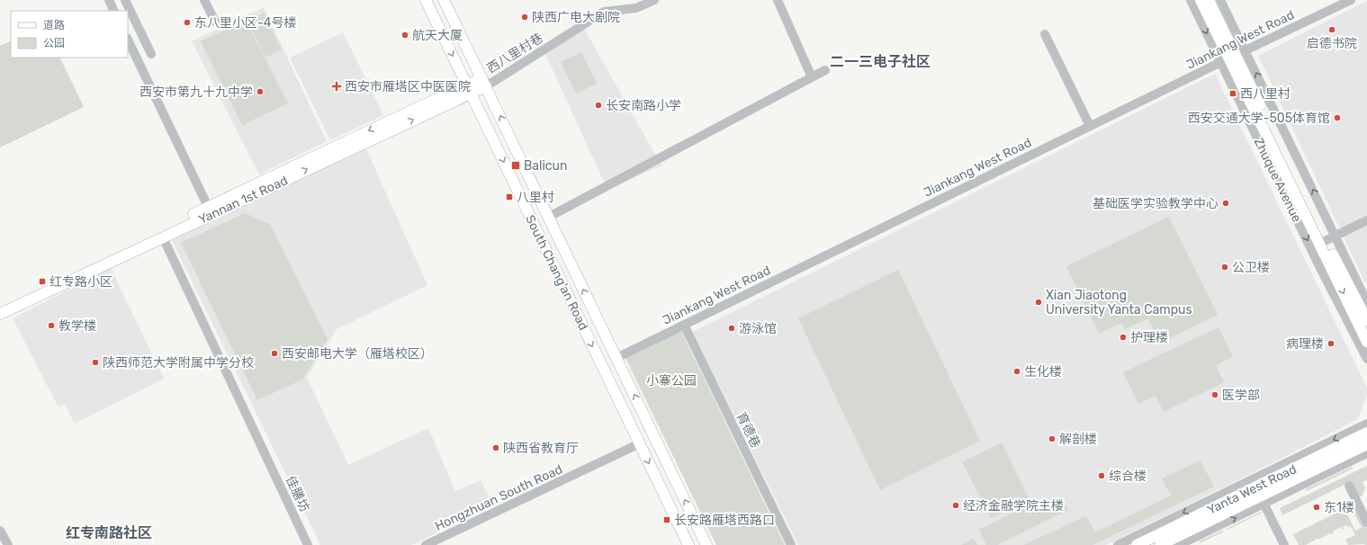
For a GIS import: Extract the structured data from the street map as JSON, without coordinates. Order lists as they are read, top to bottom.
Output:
{
  "streets": {
    "main road": [
      "Zhuque Avenue",
      "Yannan 1st Road",
      "South Chang'an Road",
      "Yanta West Road"
    ],
    "street": [
      "Jiankang West Road",
      "西八里村巷",
      "育德巷",
      "佳膳坊",
      "Hongzhuan South Road"
    ]
  },
  "crossings": [
    ["Jiankang West Road", "Zhuque Avenue"],
    ["Jiankang West Road", "South Chang'an Road"],
    ["Jiankang West Road", "育德巷"],
    ["西八里村巷", "Yannan 1st Road"],
    ["西八里村巷", "South Chang'an Road"],
    ["Yannan 1st Road", "South Chang'an Road"],
    ["Yannan 1st Road", "佳膳坊"],
    ["South Chang'an Road", "Hongzhuan South Road"]
  ],
  "districts": ["二一三电子社区", "红专南路社区"],
  "parks": ["小寨公园"],
  "places": {
    "other": [
      "陕西广电大剧院",
      "东八里小区-4号楼",
      "启德书院",
      "航天大厦",
      "西安市第九十九中学",
      "长安南路小学",
      "西安交通大学-505体育馆",
      "基础医学实验教学中心",
      "公卫楼",
      "Xian Jiaotong University Yanta Campus",
      "教学楼",
      "游泳馆",
      "护理楼",
      "病理楼",
      "西安邮电大学（雁塔校区）",
      "陕西师范大学附属中学分校",
      "生化楼",
      "医学部",
      "解剖楼",
      "陕西省教育厅",
      "综合楼",
      "经济金融学院主楼",
      "东1楼"
    ],
    "health": ["西安市雁塔区中医医院"],
    "transit": [
      "西八里村",
      "Balicun",
      "八里村",
      "红专路小区",
      "长安路雁塔西路口"
    ]
  },
  "legend": ["道路", "公园"]
}
